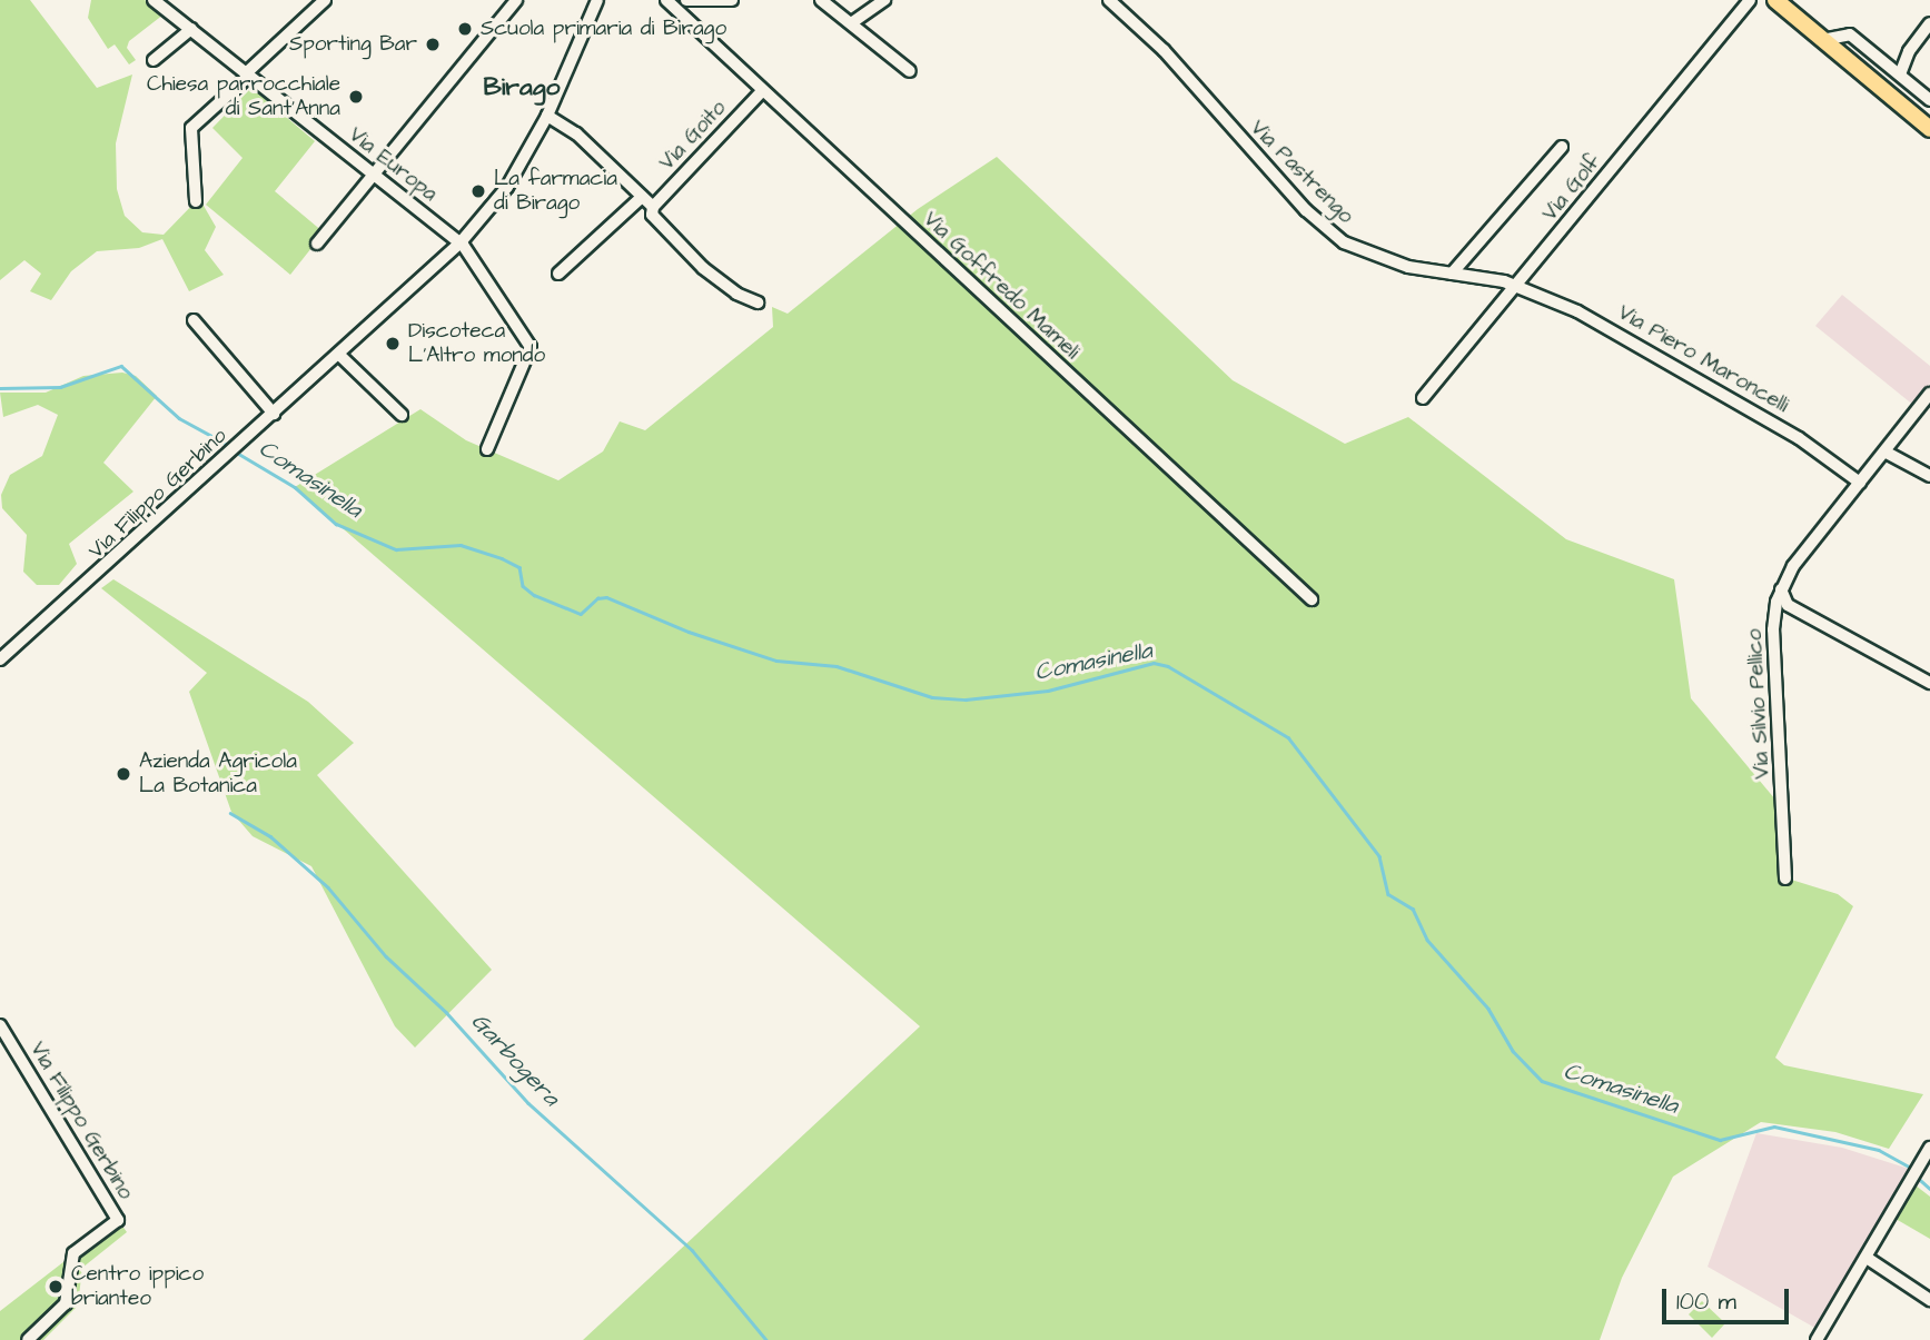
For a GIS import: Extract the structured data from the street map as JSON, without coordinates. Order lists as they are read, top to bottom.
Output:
{
  "streets": {
    "street": [
      "Via Goito",
      "Via Europa",
      "Via Pastrengo",
      "Via Golf",
      "Via Goffredo Mameli",
      "Via Piero Maroncelli",
      "Via Filippo Gerbino",
      "Via Silvio Pellico"
    ]
  },
  "crossings": [
    ["Via Goito", "Via Goffredo Mameli"],
    ["Via Europa", "Via Filippo Gerbino"],
    ["Via Pastrengo", "Via Golf"],
    ["Via Pastrengo", "Via Piero Maroncelli"],
    ["Via Golf", "Via Piero Maroncelli"],
    ["Via Piero Maroncelli", "Via Silvio Pellico"]
  ],
  "districts": ["Birago"],
  "water": ["Comasinella", "Garbogera"],
  "places": [
    "Scuola primaria di Birago",
    "Sporting Bar",
    "Chiesa parrocchiale di Sant'Anna",
    "La farmacia di Birago",
    "Discoteca L'Altro mondo",
    "Azienda Agricola La Botanica",
    "Centro ippico brianteo"
  ],
  "scale_bar": "100 m"
}
